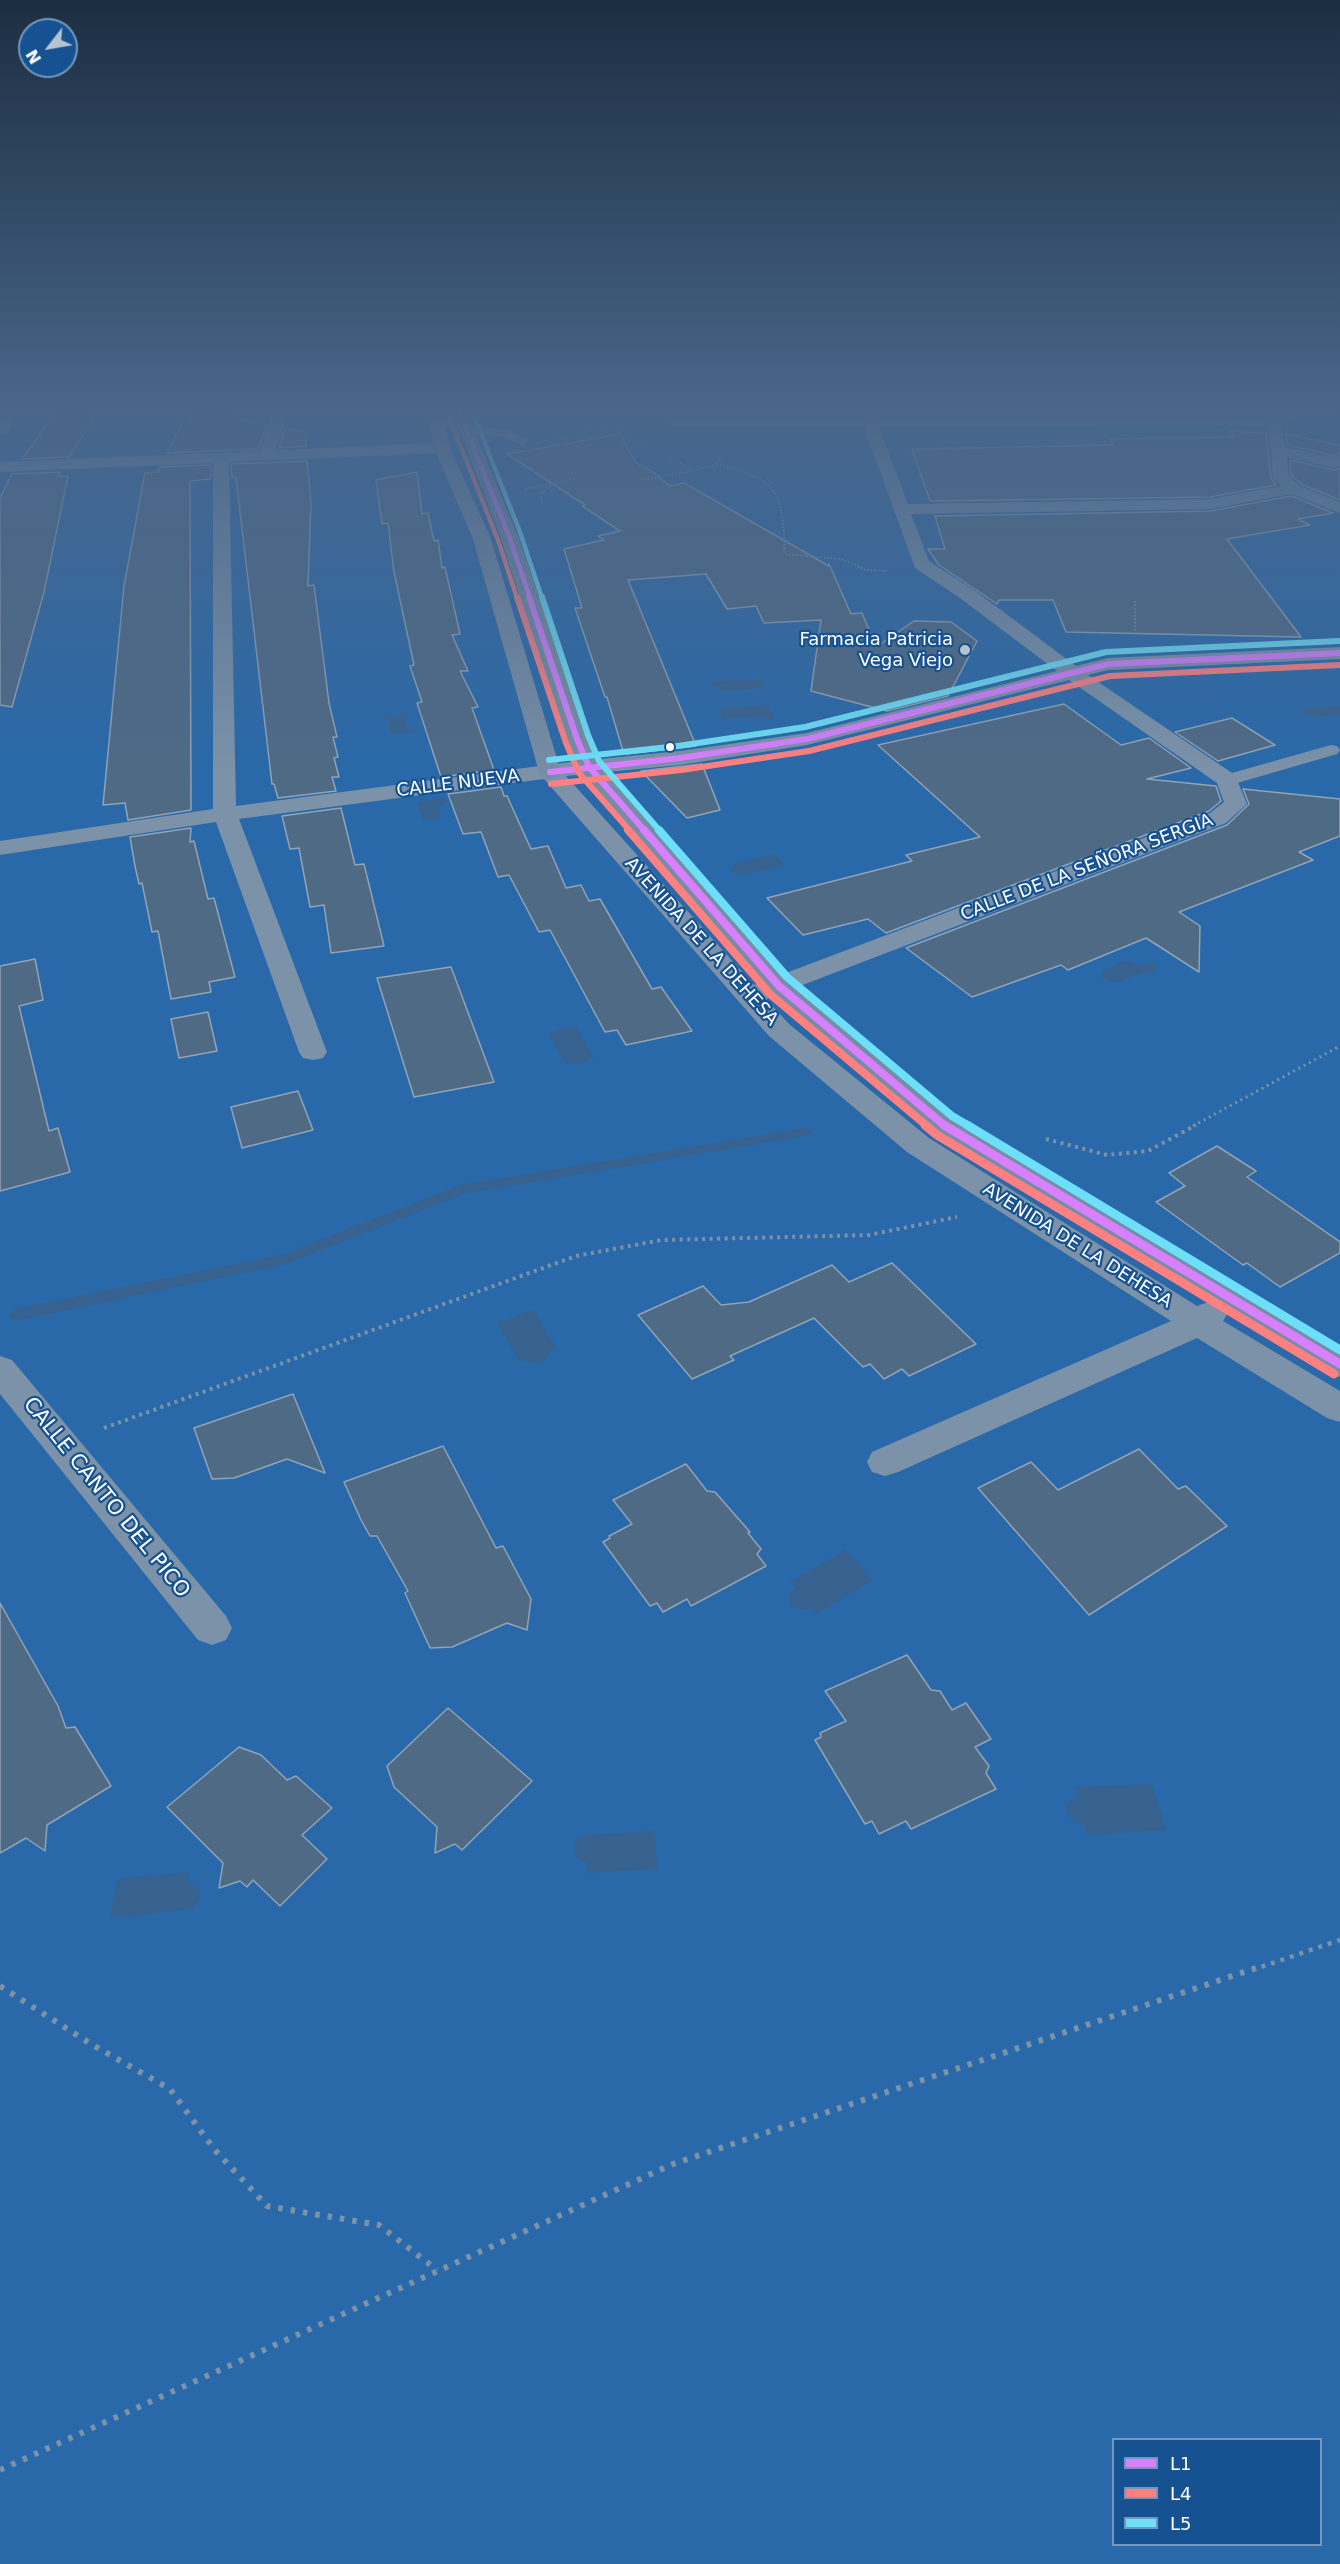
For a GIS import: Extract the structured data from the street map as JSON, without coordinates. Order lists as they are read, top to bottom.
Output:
{
  "streets": {
    "street": [
      "CALLE NUEVA",
      "CALLE DE LA SEÑORA SERGIA",
      "AVENIDA DE LA DEHESA",
      "CALLE CANTO DEL PICO"
    ]
  },
  "crossings": [
    ["CALLE NUEVA", "AVENIDA DE LA DEHESA"],
    ["CALLE DE LA SEÑORA SERGIA", "AVENIDA DE LA DEHESA"]
  ],
  "places": ["Farmacia Patricia Vega Viejo"],
  "lines": ["transit line L1", "transit line L4", "transit line L5"],
  "legend": ["L1", "L4", "L5"],
  "north": "bottom left"
}
